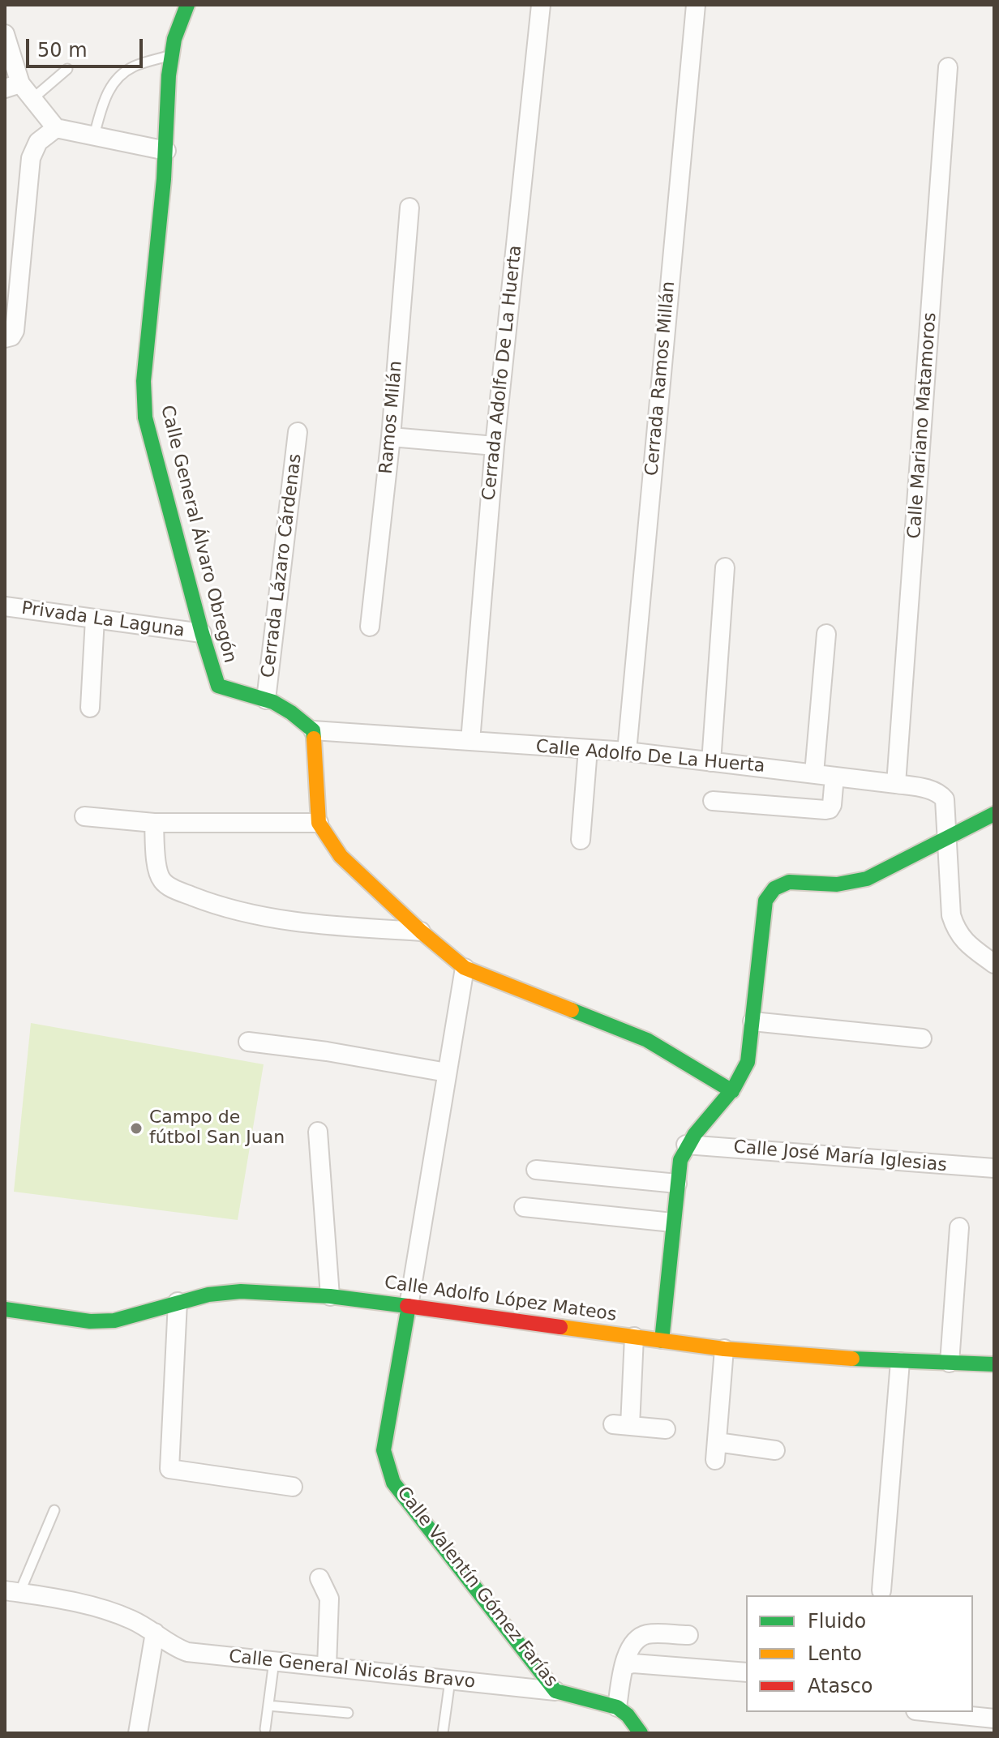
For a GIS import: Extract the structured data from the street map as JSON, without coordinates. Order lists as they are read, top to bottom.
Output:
{
  "streets": {
    "street": [
      "Cerrada Adolfo De La Huerta",
      "Cerrada Ramos Millán",
      "Ramos Milán",
      "Calle Mariano Matamoros",
      "Calle General Álvaro Obregón",
      "Cerrada Lázaro Cárdenas",
      "Privada La Laguna",
      "Calle Adolfo De La Huerta",
      "Calle José María Iglesias",
      "Calle Adolfo López Mateos",
      "Calle Valentín Gómez Farías",
      "Calle General Nicolás Bravo"
    ]
  },
  "crossings": [
    ["Cerrada Adolfo De La Huerta", "Calle Adolfo De La Huerta"],
    ["Cerrada Ramos Millán", "Calle Adolfo De La Huerta"],
    ["Calle Mariano Matamoros", "Calle Adolfo De La Huerta"],
    ["Calle General Álvaro Obregón", "Cerrada Lázaro Cárdenas"],
    ["Calle General Álvaro Obregón", "Privada La Laguna"],
    ["Calle General Álvaro Obregón", "Calle Adolfo De La Huerta"],
    ["Calle Adolfo López Mateos", "Calle Valentín Gómez Farías"],
    ["Calle Valentín Gómez Farías", "Calle General Nicolás Bravo"]
  ],
  "places": ["Campo de fútbol San Juan"],
  "legend": ["Fluido", "Lento", "Atasco"],
  "scale_bar": "50 m"
}
